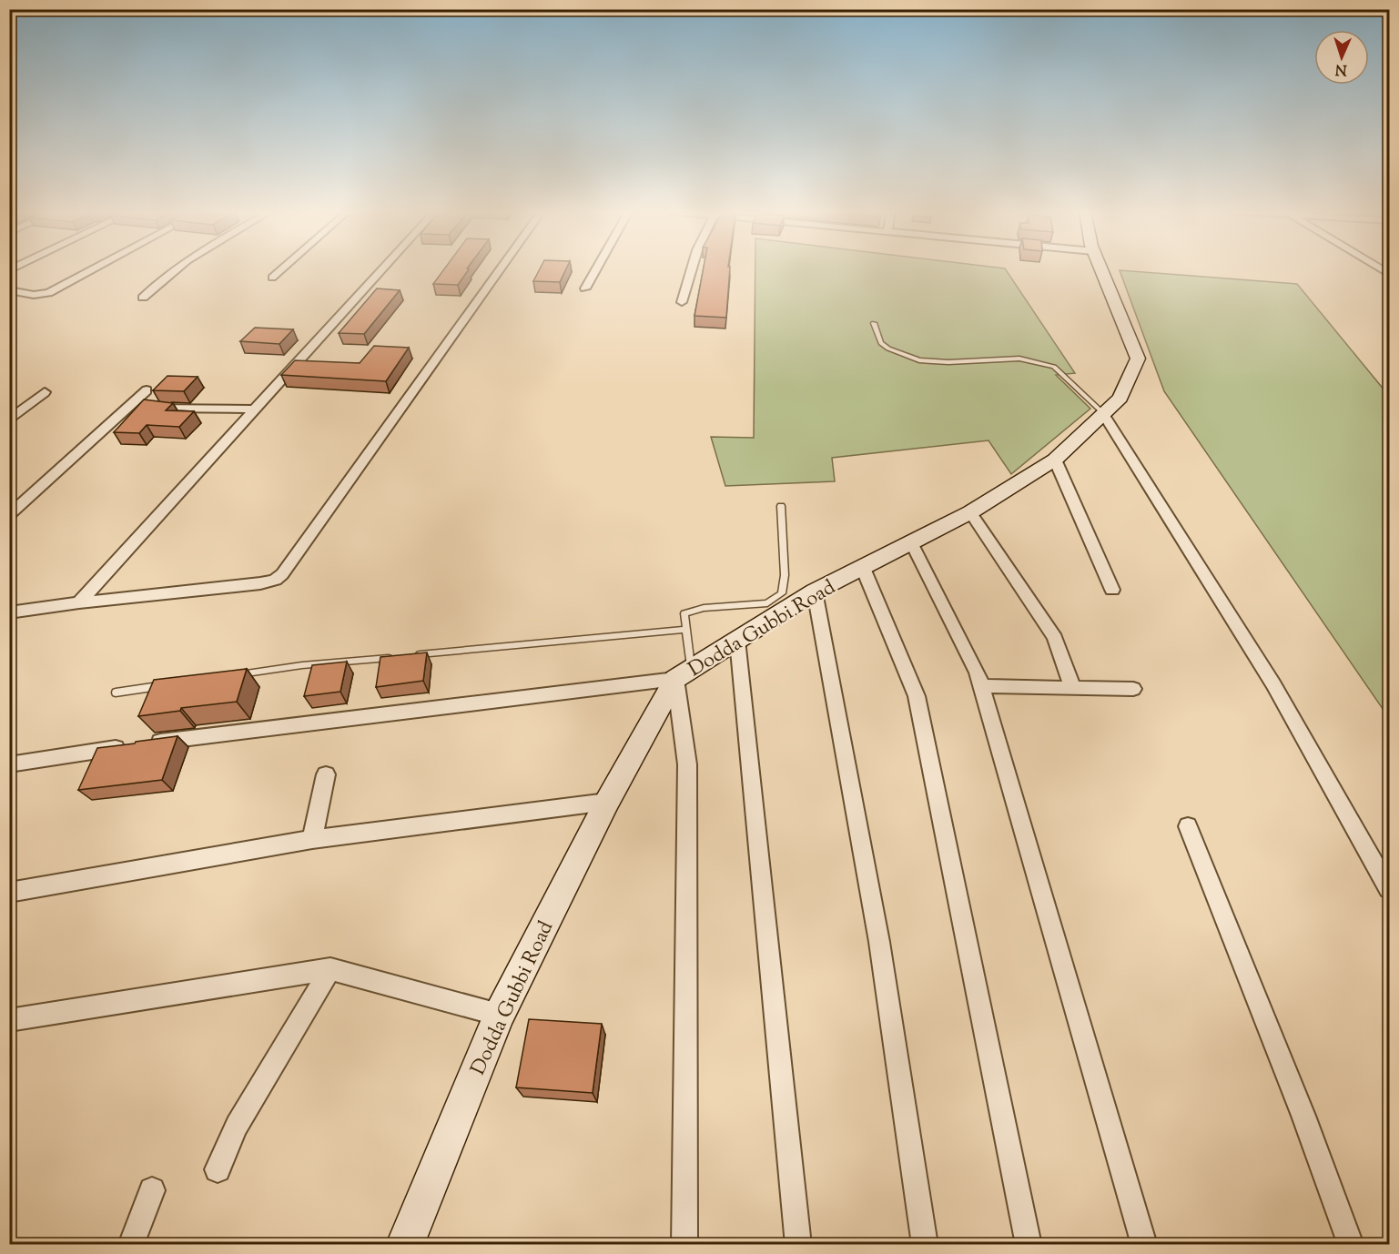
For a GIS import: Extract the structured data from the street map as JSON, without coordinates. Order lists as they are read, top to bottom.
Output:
{
  "streets": {
    "main road": ["Dodda Gubbi Road"]
  },
  "north": "bottom"
}
